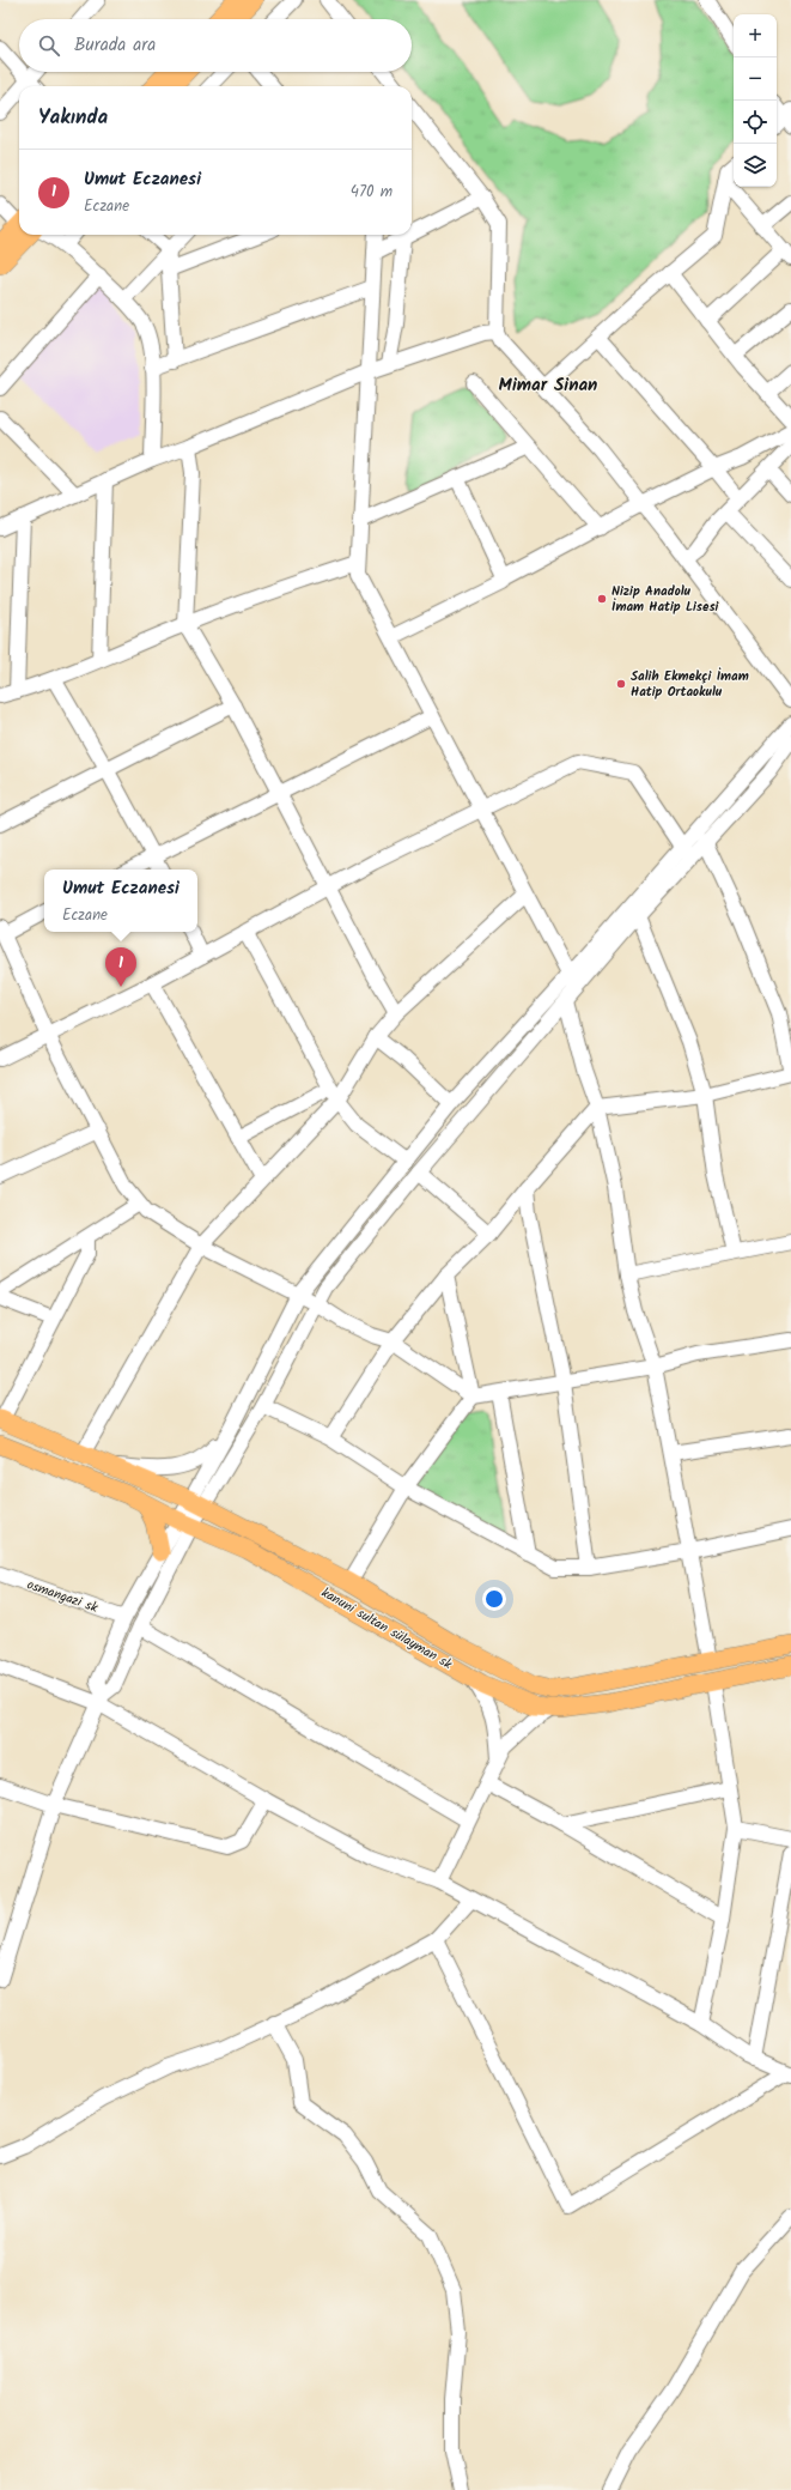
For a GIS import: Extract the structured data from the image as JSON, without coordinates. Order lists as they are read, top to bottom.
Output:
{
  "streets": {
    "main road": ["kanuni sultan sülayman sk"],
    "street": ["osmangazi sk"]
  },
  "districts": ["Mimar Sinan"],
  "places": ["Nizip Anadolu İmam Hatip Lisesi", "Salih Ekmekçi İmam Hatip Ortaokulu"],
  "page": {
    "map_buttons": ["+", "−"],
    "search": "Burada ara",
    "heading": "Yakında",
    "list": [
      {
        "mark": "1",
        "name": "Umut Eczanesi",
        "note": "Eczane",
        "value": "470 m"
      }
    ],
    "popup": ["Umut Eczanesi", "Eczane"],
    "pins": "1"
  }
}
